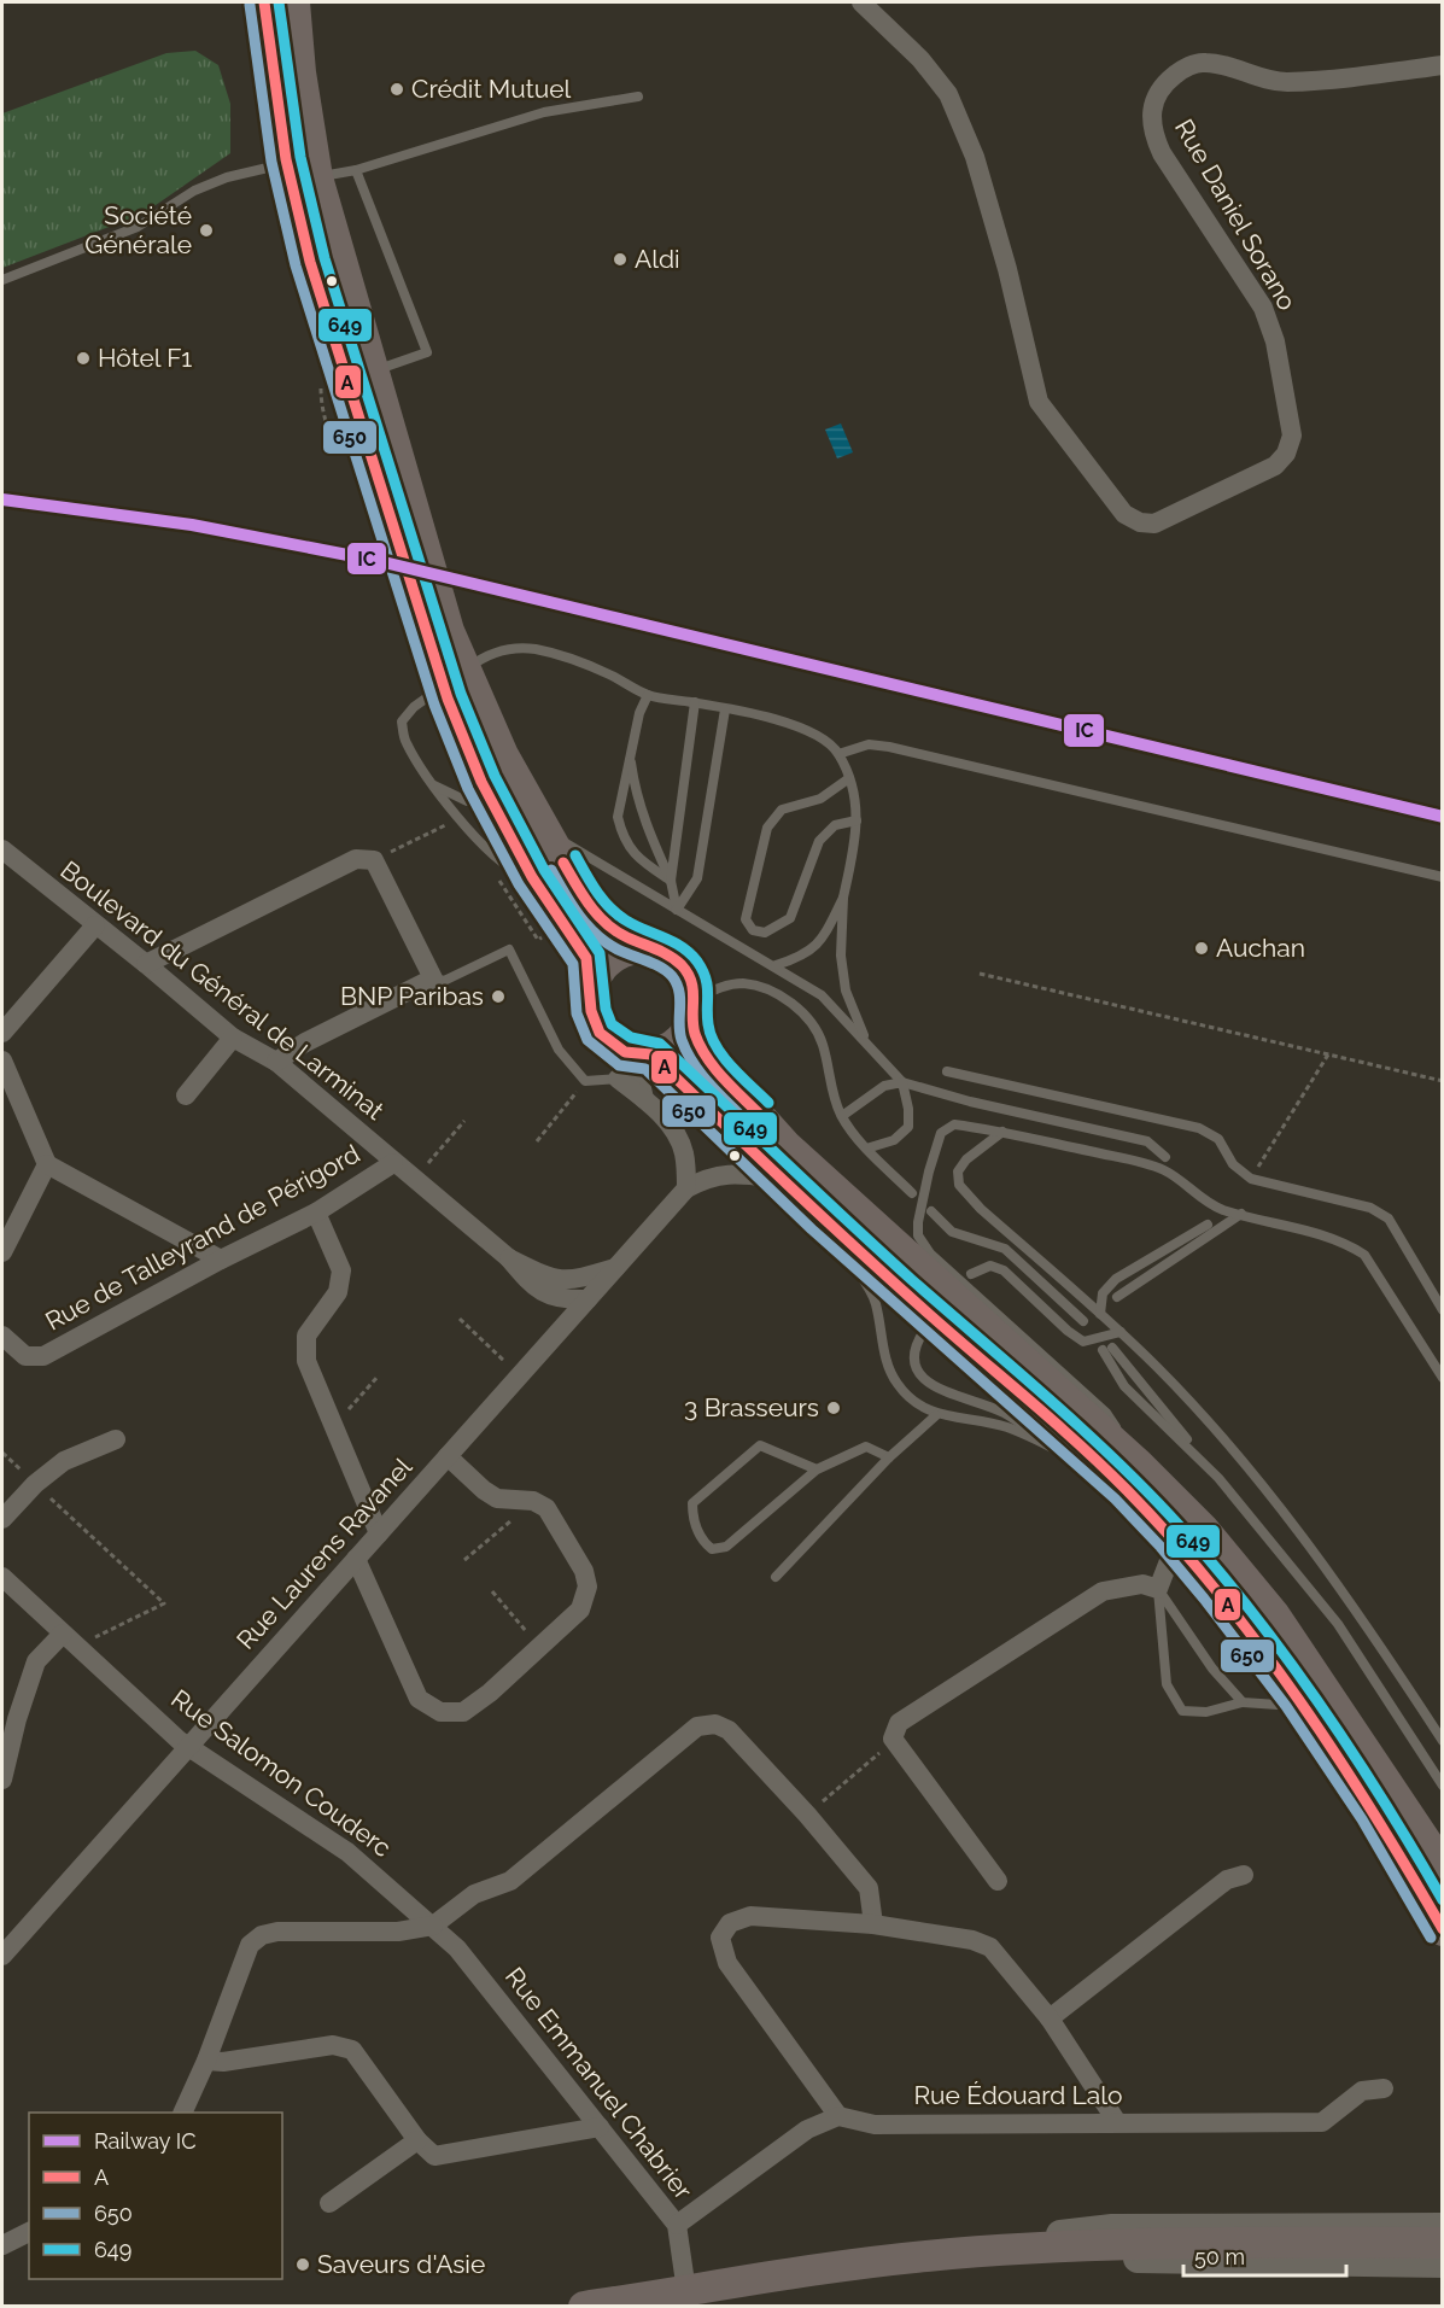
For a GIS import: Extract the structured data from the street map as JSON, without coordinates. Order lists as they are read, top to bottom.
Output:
{
  "streets": {
    "street": [
      "Rue Daniel Sorano",
      "Boulevard du Général de Larminat",
      "Rue de Talleyrand de Périgord",
      "Rue Laurens Ravanel",
      "Rue Salomon Couderc",
      "Rue Emmanuel Chabrier",
      "Rue Édouard Lalo"
    ]
  },
  "crossings": [
    ["Boulevard du Général de Larminat", "Rue de Talleyrand de Périgord"],
    ["Boulevard du Général de Larminat", "Rue Laurens Ravanel"],
    ["Rue Laurens Ravanel", "Rue Salomon Couderc"],
    ["Rue Salomon Couderc", "Rue Emmanuel Chabrier"]
  ],
  "places": [
    "Crédit Mutuel",
    "Société Générale",
    "Aldi",
    "Hôtel F1",
    "Auchan",
    "BNP Paribas",
    "3 Brasseurs",
    "Saveurs d'Asie"
  ],
  "lines": [
    "transit line A",
    "transit line 649",
    "transit line 650",
    "rail line IC"
  ],
  "legend": [
    "Railway IC",
    "A",
    "650",
    "649"
  ],
  "scale_bar": "50 m"
}
